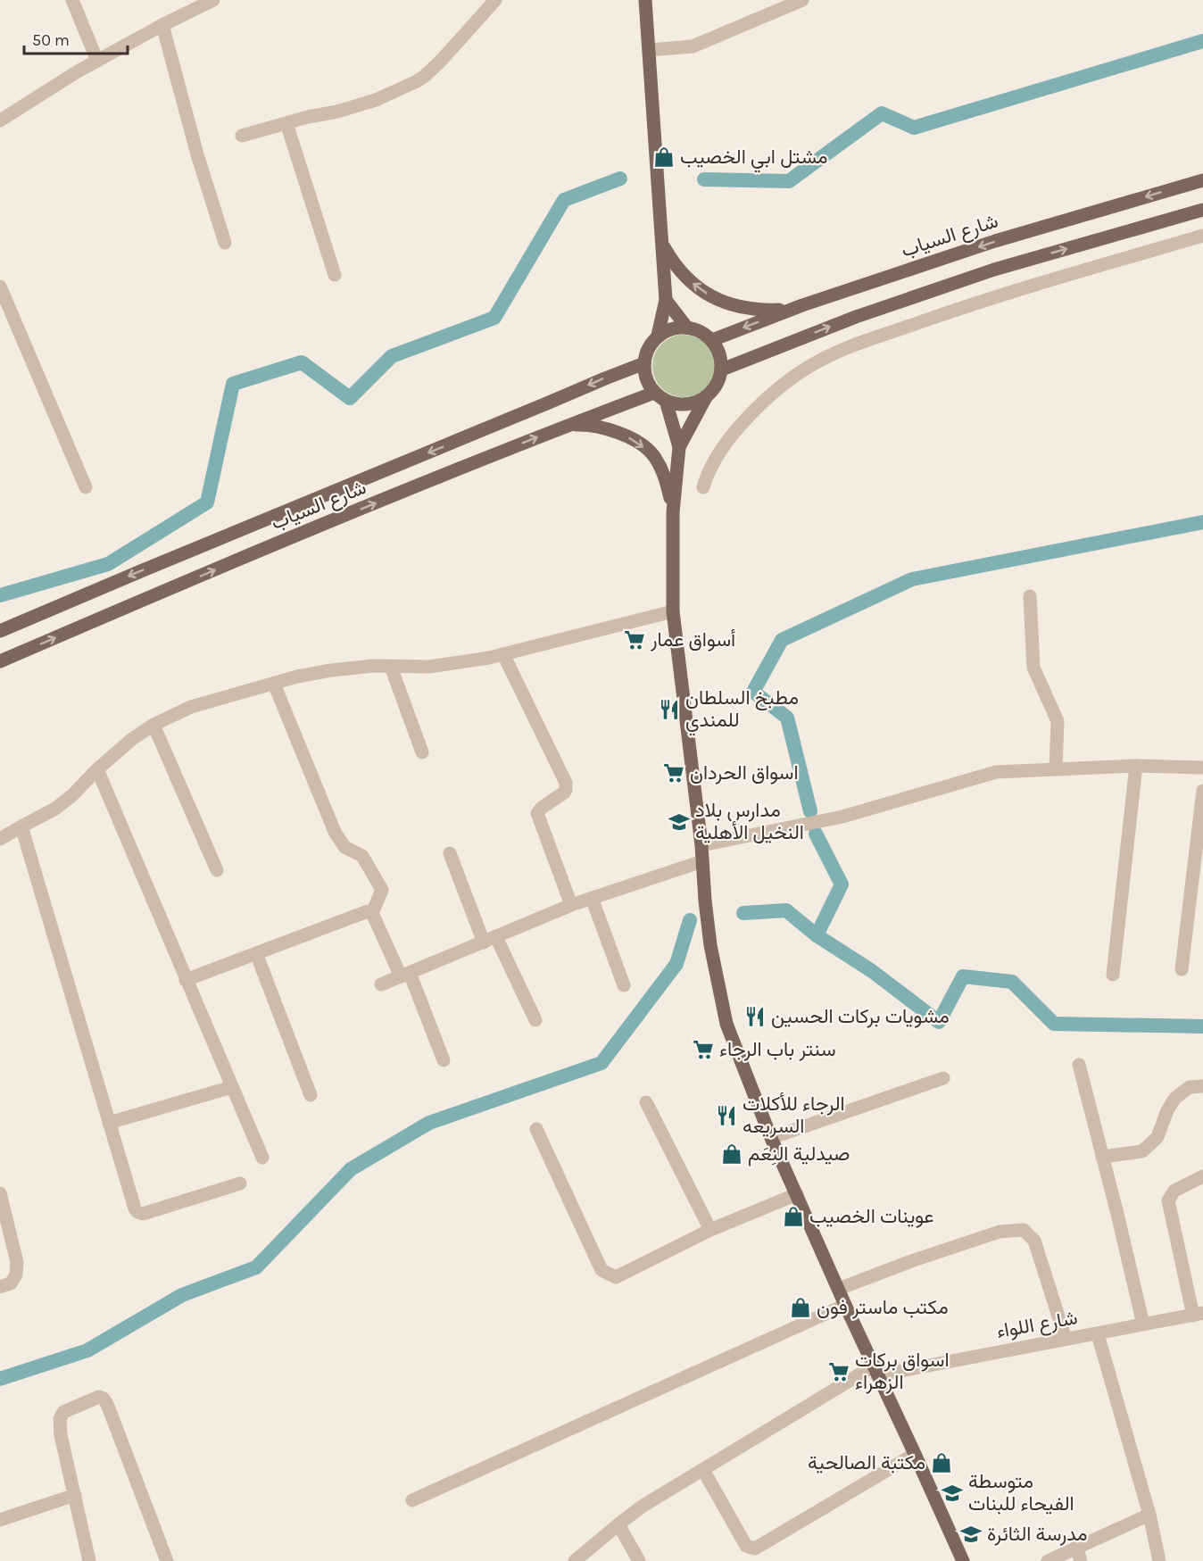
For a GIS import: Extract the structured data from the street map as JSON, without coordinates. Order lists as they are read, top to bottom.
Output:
{
  "streets": {
    "main road": ["شارع السياب"],
    "street": ["شارع اللواء"]
  },
  "places": {
    "shop": [
      "مشتل ابي الخصيب",
      "صيدلية النِعَم",
      "عوينات الخصيب",
      "مكتب ماستر فون",
      "مكتبة الصالحية"
    ],
    "supermarket": [
      "أسواق عمار",
      "اسواق الحردان",
      "سنتر باب الرجاء",
      "اسواق بركات الزهراء"
    ],
    "restaurant": ["مطبخ السلطان للمندي", "مشويات بركات الحسين", "الرجاء للأكلات السريعه"],
    "school or university": ["مدارس بلاد النخيل الأهلية", "متوسطة الفيحاء للبنات", "مدرسة الثائرة"]
  },
  "scale_bar": "50 m"
}
